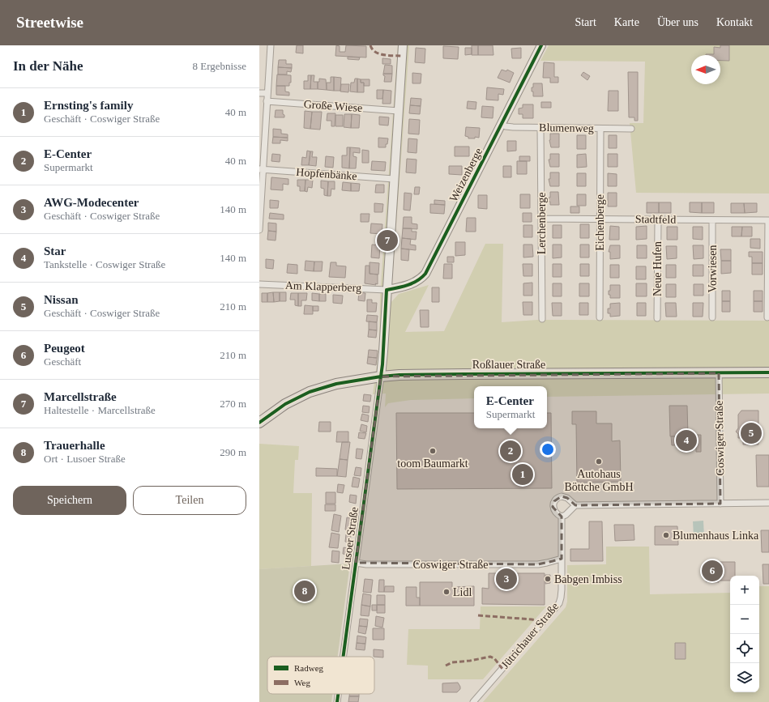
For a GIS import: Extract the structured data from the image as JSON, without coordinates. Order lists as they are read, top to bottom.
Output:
{
  "streets": {
    "main road": ["Roßlauer Straße"],
    "street": [
      "Große Wiese",
      "Blumenweg",
      "Hopfenbänke",
      "Weizenberge",
      "Stadtfeld",
      "Eichenberge",
      "Lerchenberge",
      "Neue Hufen",
      "Vorwiesen",
      "Am Klapperberg",
      "Coswiger Straße",
      "Lusoer Straße",
      "Jütrichauer Straße"
    ]
  },
  "crossings": [
    ["Blumenweg", "Weizenberge"],
    ["Blumenweg", "Eichenberge"],
    ["Blumenweg", "Lerchenberge"],
    ["Weizenberge", "Am Klapperberg"],
    ["Stadtfeld", "Eichenberge"],
    ["Stadtfeld", "Lerchenberge"],
    ["Stadtfeld", "Neue Hufen"],
    ["Stadtfeld", "Vorwiesen"],
    ["Roßlauer Straße", "Coswiger Straße"],
    ["Roßlauer Straße", "Lusoer Straße"],
    ["Coswiger Straße", "Lusoer Straße"],
    ["Coswiger Straße", "Jütrichauer Straße"]
  ],
  "places": [
    "toom Baumarkt",
    "Autohaus Böttche GmbH",
    "Blumenhaus Linka",
    "Babgen Imbiss",
    "Lidl"
  ],
  "legend": ["Radweg", "Weg"],
  "north": "left",
  "page": {
    "header": "Streetwise",
    "nav": [
      "Start",
      "Karte",
      "Über uns",
      "Kontakt"
    ],
    "heading": ["In der Nähe", "8 Ergebnisse"],
    "list": [
      {
        "mark": "1",
        "name": "Ernsting's family",
        "note": "Geschäft · Coswiger Straße",
        "value": "40 m"
      },
      {
        "mark": "2",
        "name": "E-Center",
        "note": "Supermarkt",
        "value": "40 m"
      },
      {
        "mark": "3",
        "name": "AWG-Modecenter",
        "note": "Geschäft · Coswiger Straße",
        "value": "140 m"
      },
      {
        "mark": "4",
        "name": "Star",
        "note": "Tankstelle · Coswiger Straße",
        "value": "140 m"
      },
      {
        "mark": "5",
        "name": "Nissan",
        "note": "Geschäft · Coswiger Straße",
        "value": "210 m"
      },
      {
        "mark": "6",
        "name": "Peugeot",
        "note": "Geschäft",
        "value": "210 m"
      },
      {
        "mark": "7",
        "name": "Marcellstraße",
        "note": "Haltestelle · Marcellstraße",
        "value": "270 m"
      },
      {
        "mark": "8",
        "name": "Trauerhalle",
        "note": "Ort · Lusoer Straße",
        "value": "290 m"
      }
    ],
    "pins": [
      "7",
      "5",
      "4",
      "2",
      "1",
      "6",
      "3",
      "8"
    ],
    "popup": ["E-Center", "Supermarkt"],
    "buttons": ["Speichern", "Teilen"],
    "map_buttons": ["+", "−"]
  }
}
